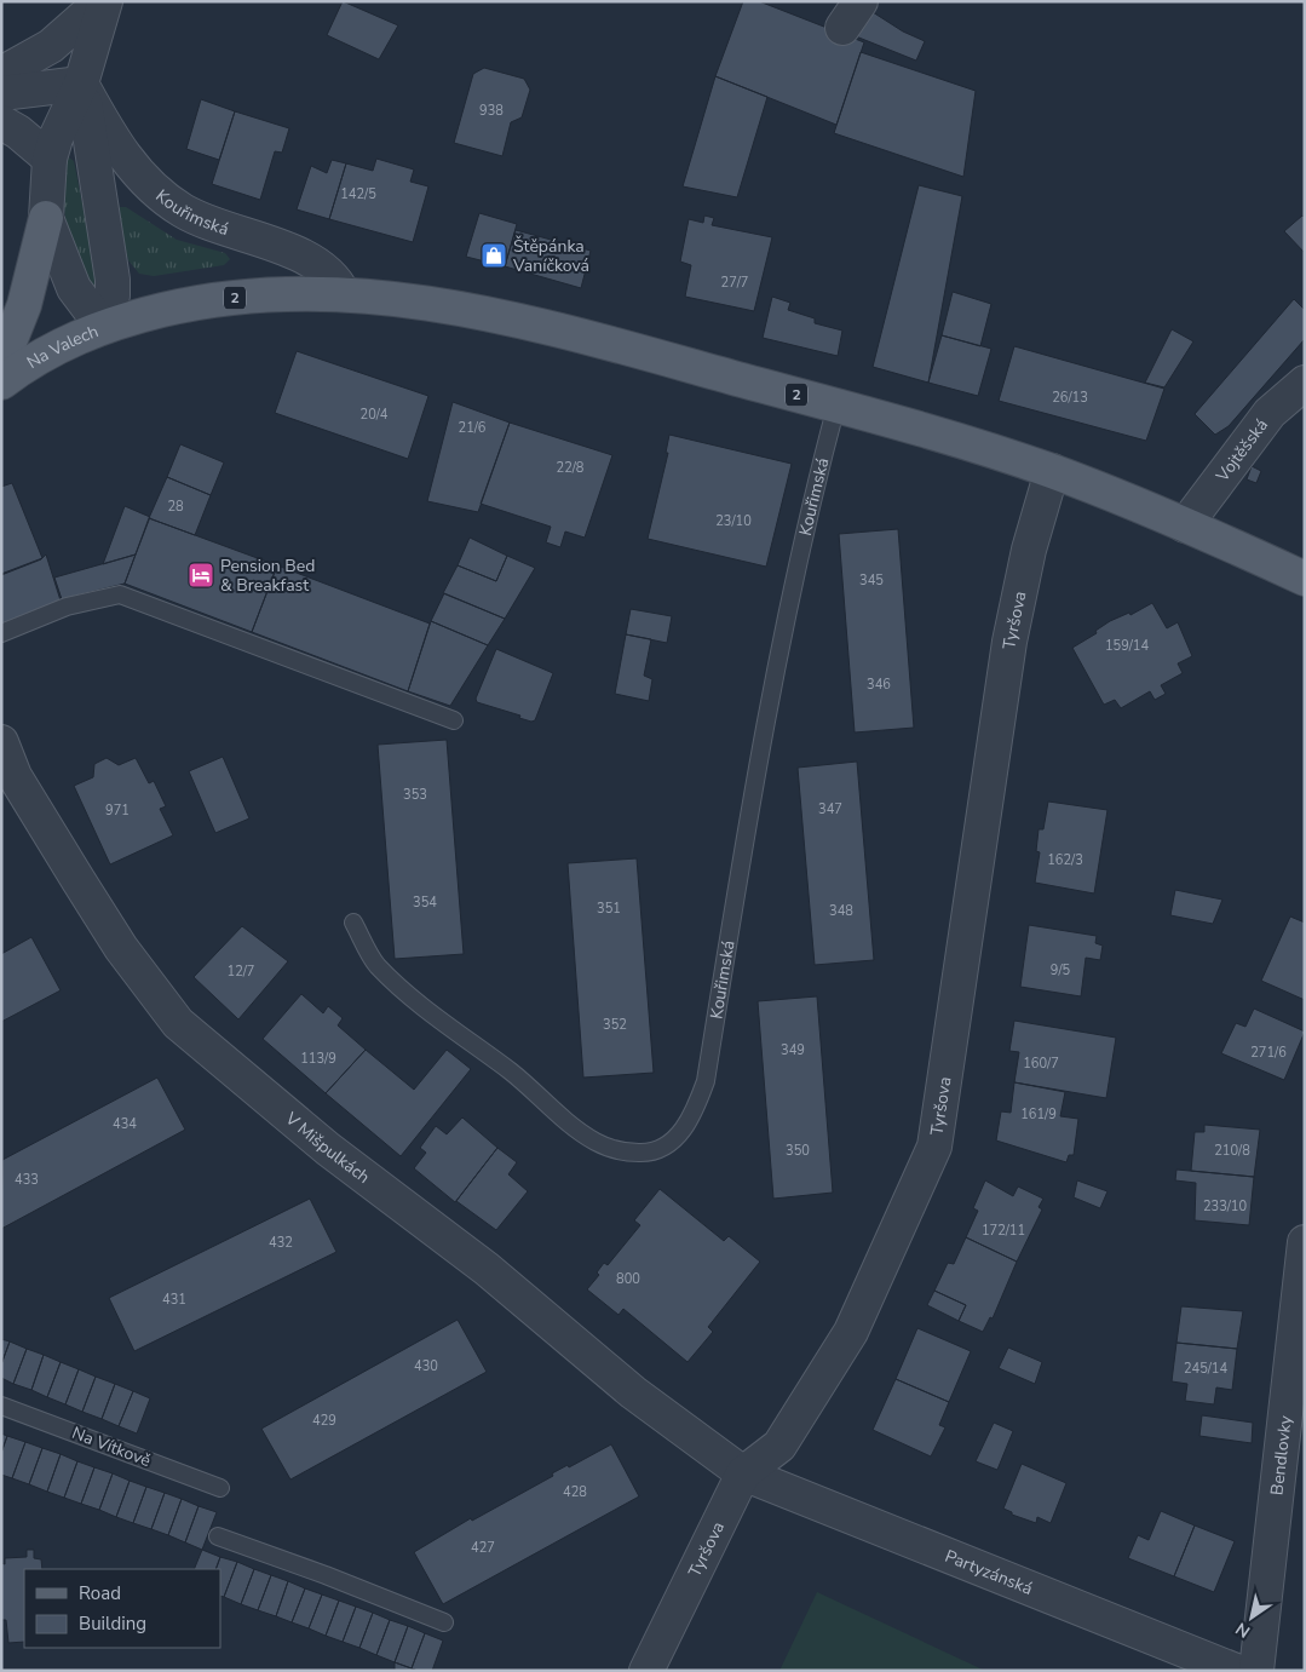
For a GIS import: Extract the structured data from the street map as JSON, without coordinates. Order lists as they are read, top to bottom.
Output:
{
  "streets": {
    "main road": ["2", "Na Valech"],
    "street": [
      "Kouřimská",
      "Vojtěšská",
      "Tyršova",
      "V Mišpulkách",
      "Bendlovky",
      "Partyzánská"
    ],
    "lane": ["Na Vítkově"]
  },
  "crossings": [
    ["Kouřimská", "2"],
    ["2", "Na Valech"],
    ["2", "Vojtěšská"],
    ["2", "Tyršova"],
    ["Tyršova", "V Mišpulkách"],
    ["Tyršova", "Partyzánská"],
    ["V Mišpulkách", "Partyzánská"]
  ],
  "places": {
    "shop": ["Štěpánka Vaníčková"],
    "hotel": ["Pension Bed & Breakfast"]
  },
  "house_numbers": [
    "938",
    "142/5",
    "27/7",
    "26/13",
    "20/4",
    "21/6",
    "22/8",
    "28",
    "23/10",
    "345",
    "159/14",
    "346",
    "353",
    "347",
    "971",
    "162/3",
    "354",
    "351",
    "348",
    "9/5",
    "12/7",
    "352",
    "349",
    "271/6",
    "113/9",
    "160/7",
    "161/9",
    "434",
    "350",
    "210/8",
    "433",
    "233/10",
    "172/11",
    "432",
    "800",
    "431",
    "430",
    "245/14",
    "429",
    "428",
    "427"
  ],
  "legend": ["Road", "Building"],
  "north": "bottom left"
}
